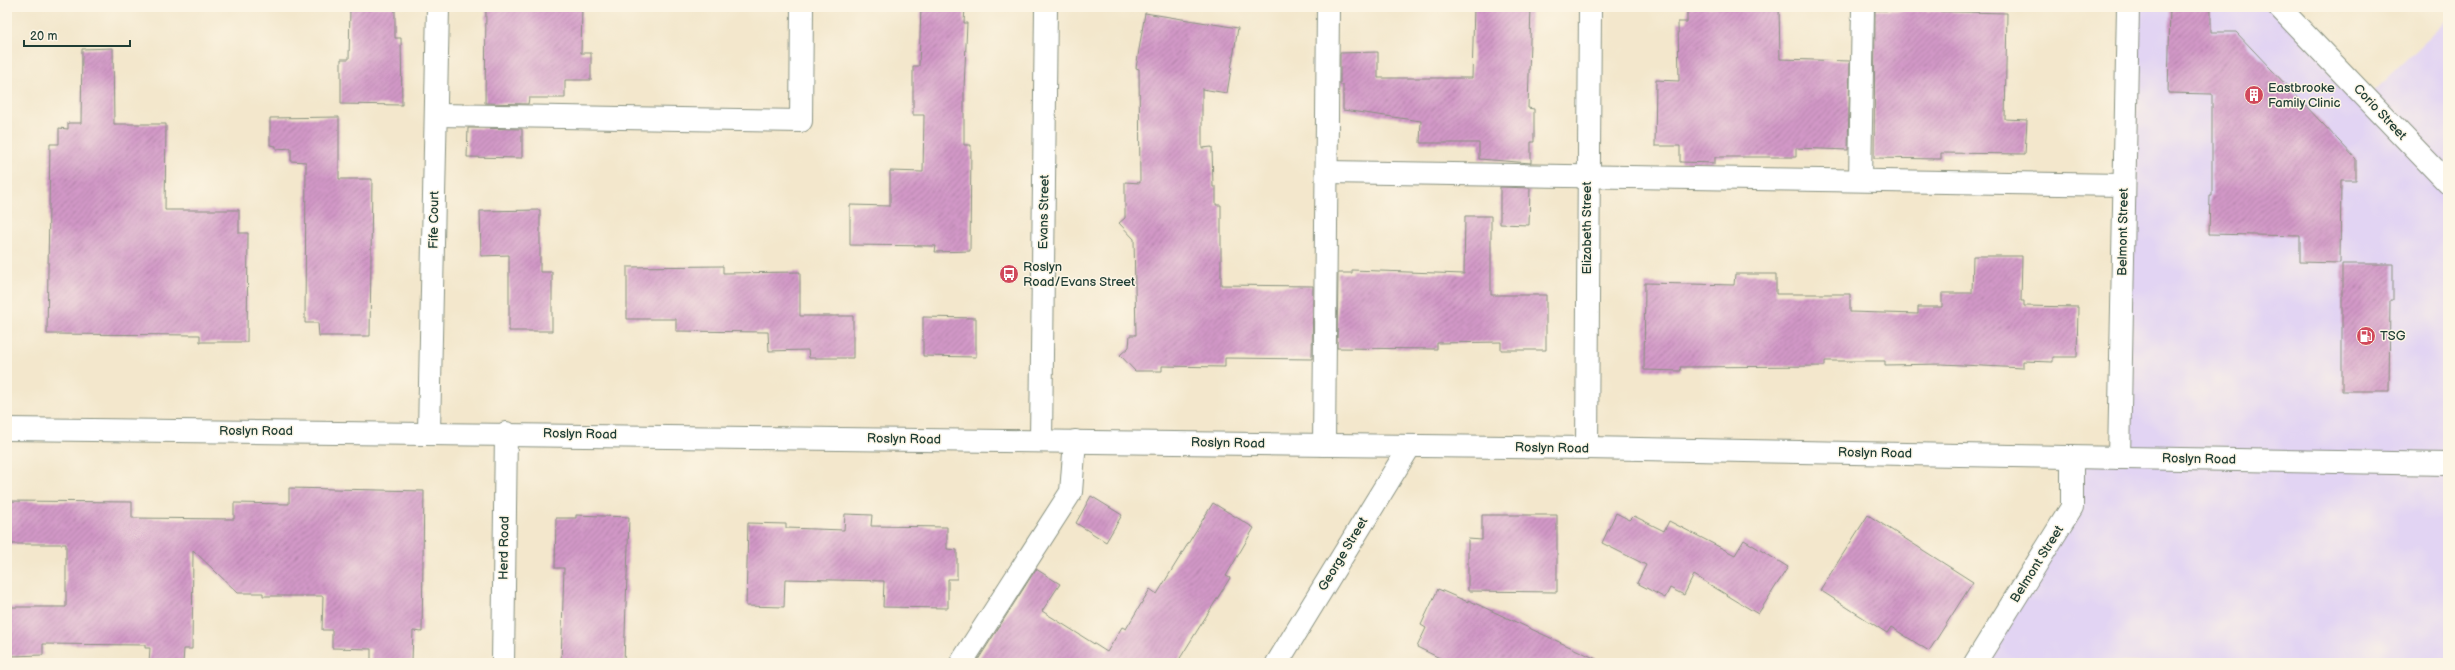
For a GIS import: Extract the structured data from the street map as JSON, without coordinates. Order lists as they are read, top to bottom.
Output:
{
  "streets": {
    "street": [
      "Corio Street",
      "Evans Street",
      "Fife Court",
      "Elizabeth Street",
      "Belmont Street",
      "Roslyn Road",
      "Herd Road",
      "George Street"
    ]
  },
  "crossings": [
    ["Evans Street", "Roslyn Road"],
    ["Fife Court", "Roslyn Road"],
    ["Elizabeth Street", "Roslyn Road"],
    ["Belmont Street", "Roslyn Road"],
    ["Roslyn Road", "Herd Road"],
    ["Roslyn Road", "George Street"]
  ],
  "places": {
    "building": ["Eastbrooke Family Clinic"],
    "bus stop": ["Roslyn Road/Evans Street"],
    "fuel station": ["TSG"]
  },
  "scale_bar": "20 m"
}
